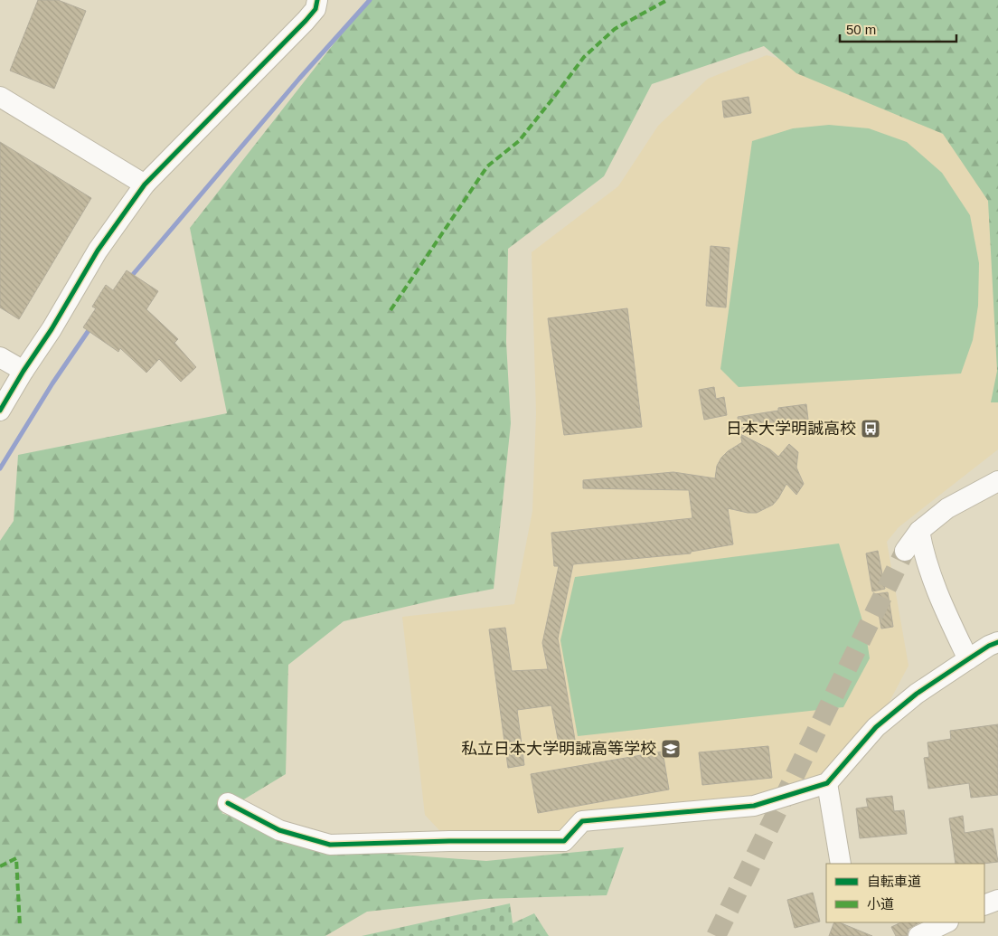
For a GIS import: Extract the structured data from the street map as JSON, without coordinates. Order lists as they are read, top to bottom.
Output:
{
  "places": {
    "bus stop": ["日本大学明誠高校"],
    "school or university": ["私立日本大学明誠高等学校"]
  },
  "legend": ["自転車道", "小道"],
  "scale_bar": "50 m"
}
